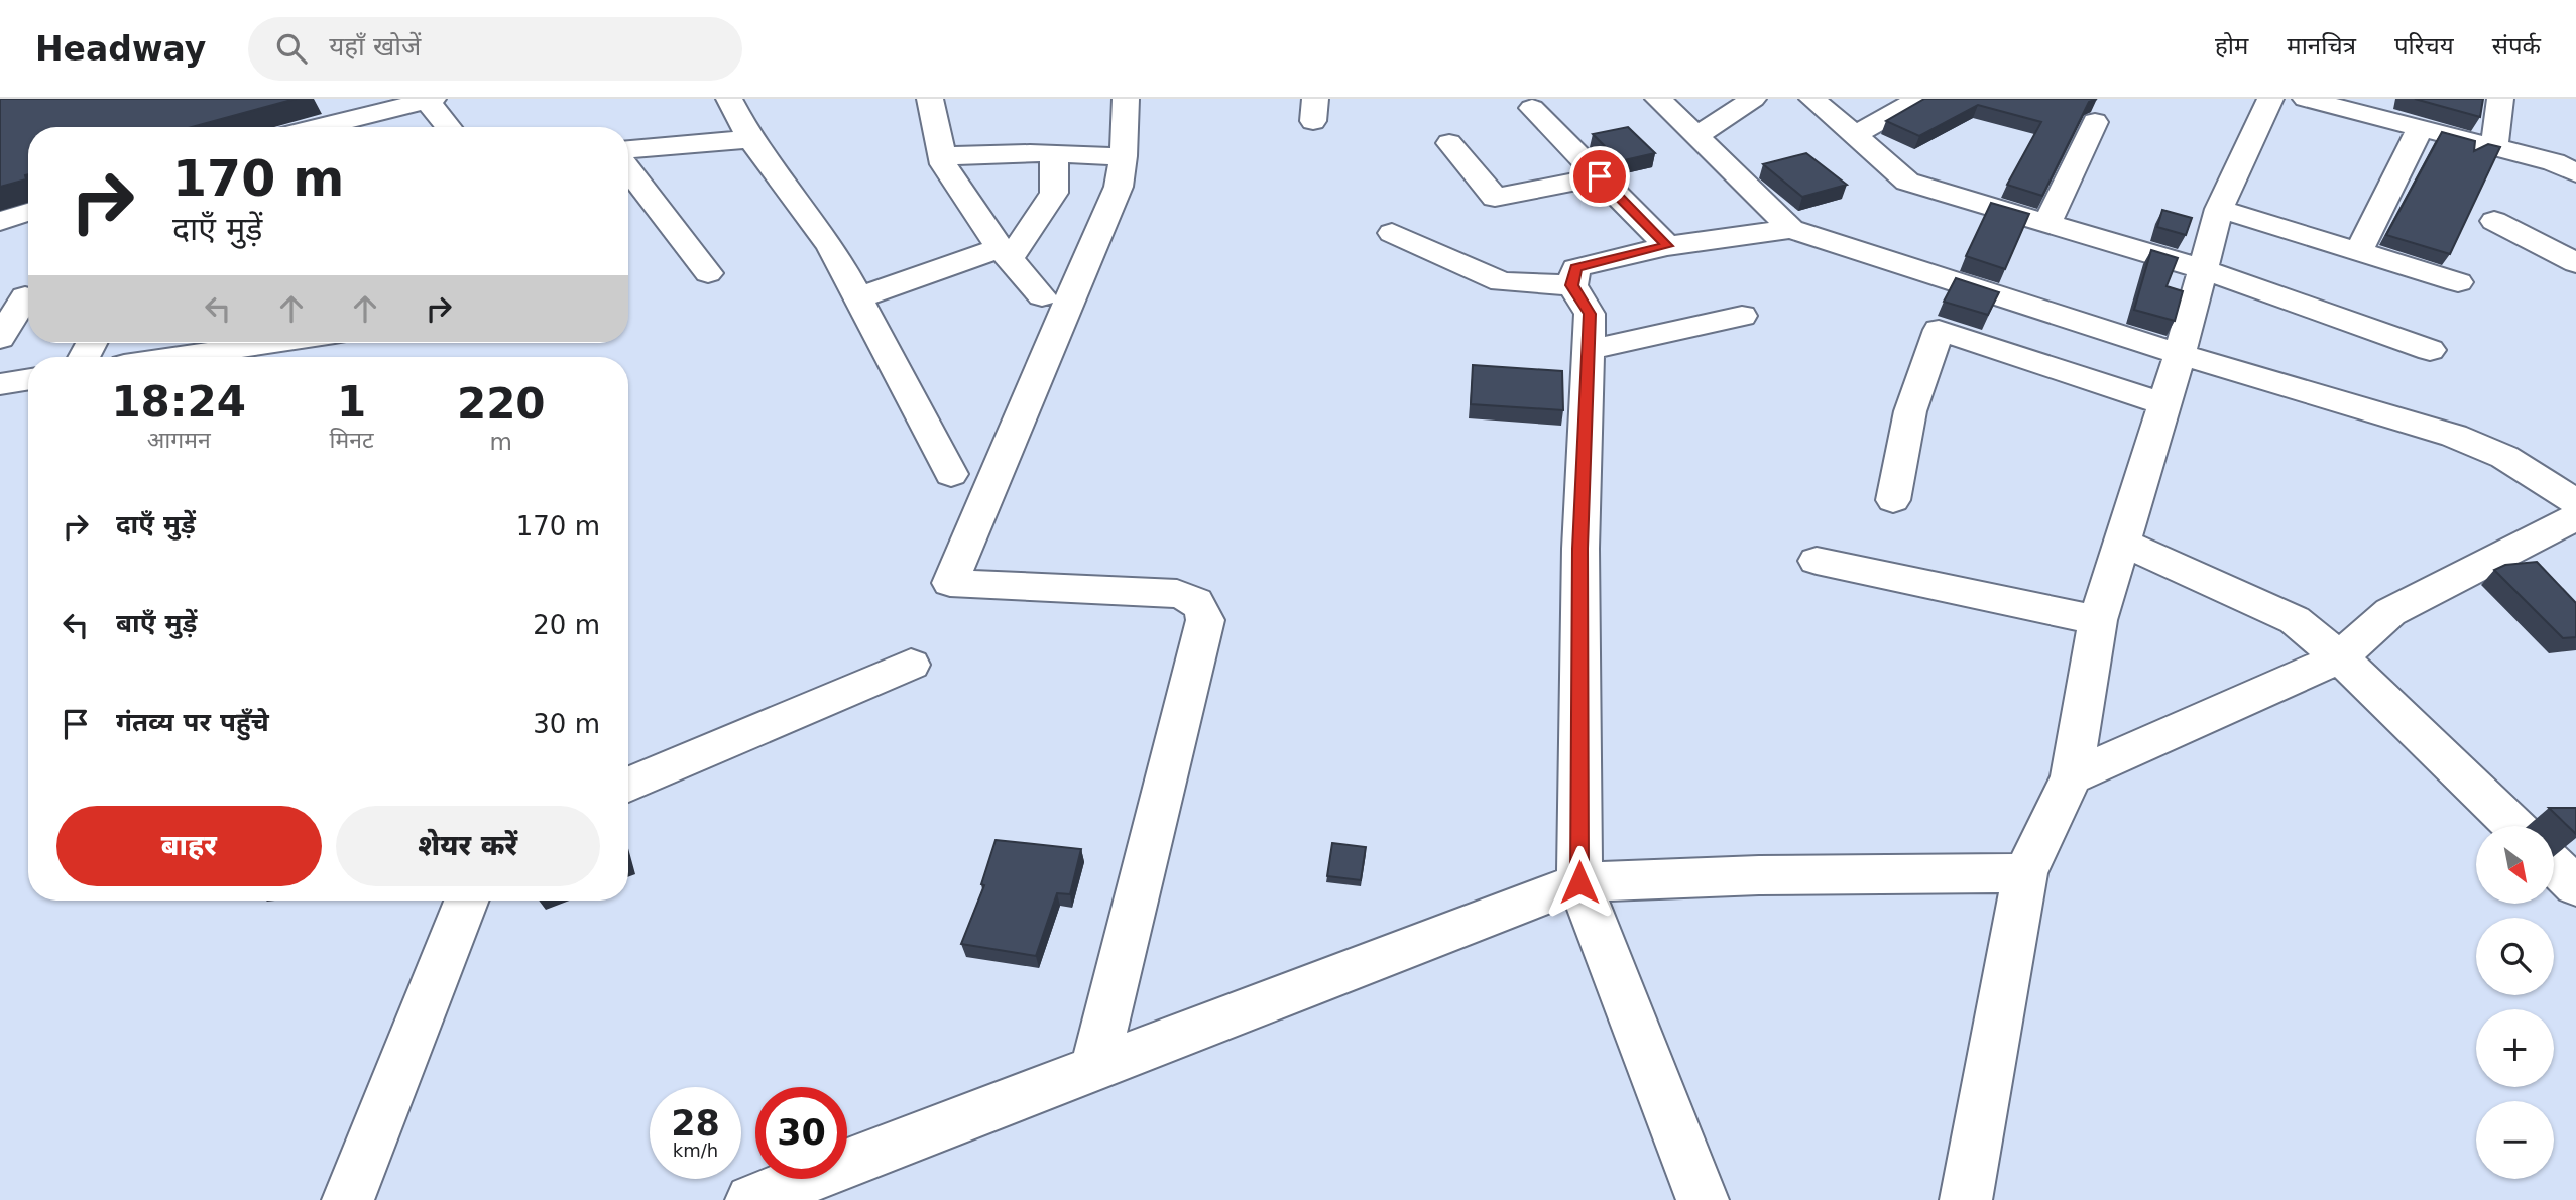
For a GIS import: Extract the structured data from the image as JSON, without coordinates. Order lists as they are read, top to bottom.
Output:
{
  "north": "bottom right",
  "page": {
    "header": "Headway",
    "search": "यहाँ खोजें",
    "nav": [
      "होम",
      "मानचित्र",
      "परिचय",
      "संपर्क"
    ],
    "turn": ["170 m", "दाएँ मुड़ें"],
    "eta": [
      "18:24",
      "आगमन",
      "1",
      "मिनट",
      "220",
      "m"
    ],
    "list": [
      {
        "name": "दाएँ मुड़ें",
        "value": "170 m"
      },
      {
        "name": "बाएँ मुड़ें",
        "value": "20 m"
      },
      {
        "name": "गंतव्य पर पहुँचे",
        "value": "30 m"
      }
    ],
    "buttons": ["बाहर", "शेयर करें"],
    "map_buttons": ["+", "−"],
    "speed": "28 km/h",
    "limit": "30"
  }
}
